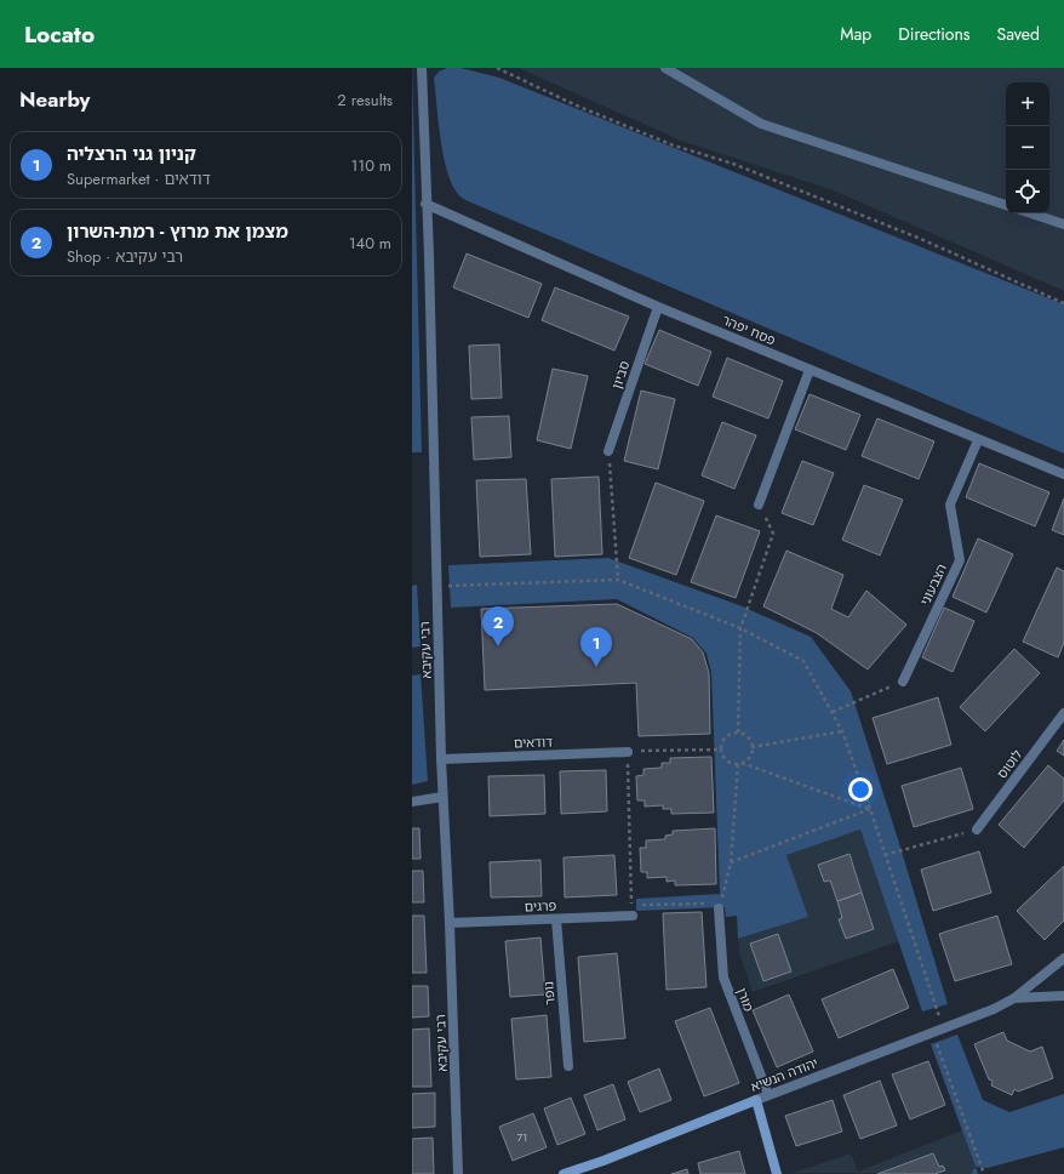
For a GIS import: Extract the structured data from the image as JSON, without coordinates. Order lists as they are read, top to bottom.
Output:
{
  "streets": {
    "street": [
      "פסח יפהר",
      "סביון",
      "הצבעוני",
      "רבי עקיבא",
      "דודאים",
      "לוטוס",
      "פרגים",
      "נופר",
      "מורן",
      "יהודה הנשיא"
    ]
  },
  "crossings": [
    ["פסח יפהר", "סביון"],
    ["פסח יפהר", "הצבעוני"],
    ["פסח יפהר", "רבי עקיבא"],
    ["רבי עקיבא", "דודאים"],
    ["רבי עקיבא", "פרגים"],
    ["פרגים", "נופר"],
    ["מורן", "יהודה הנשיא"]
  ],
  "house_numbers": ["71"],
  "page": {
    "header": "Locato",
    "nav": ["Map", "Directions", "Saved"],
    "heading": ["Nearby", "2 results"],
    "map_buttons": ["+", "−"],
    "list": [
      {
        "mark": "1",
        "name": "קניון גני הרצליה",
        "note": "Supermarket · דודאים",
        "value": "110 m"
      },
      {
        "mark": "2",
        "name": "מצמן את מרוץ - רמת-השרון",
        "note": "Shop · רבי עקיבא",
        "value": "140 m"
      }
    ],
    "pins": ["2", "1"]
  }
}
